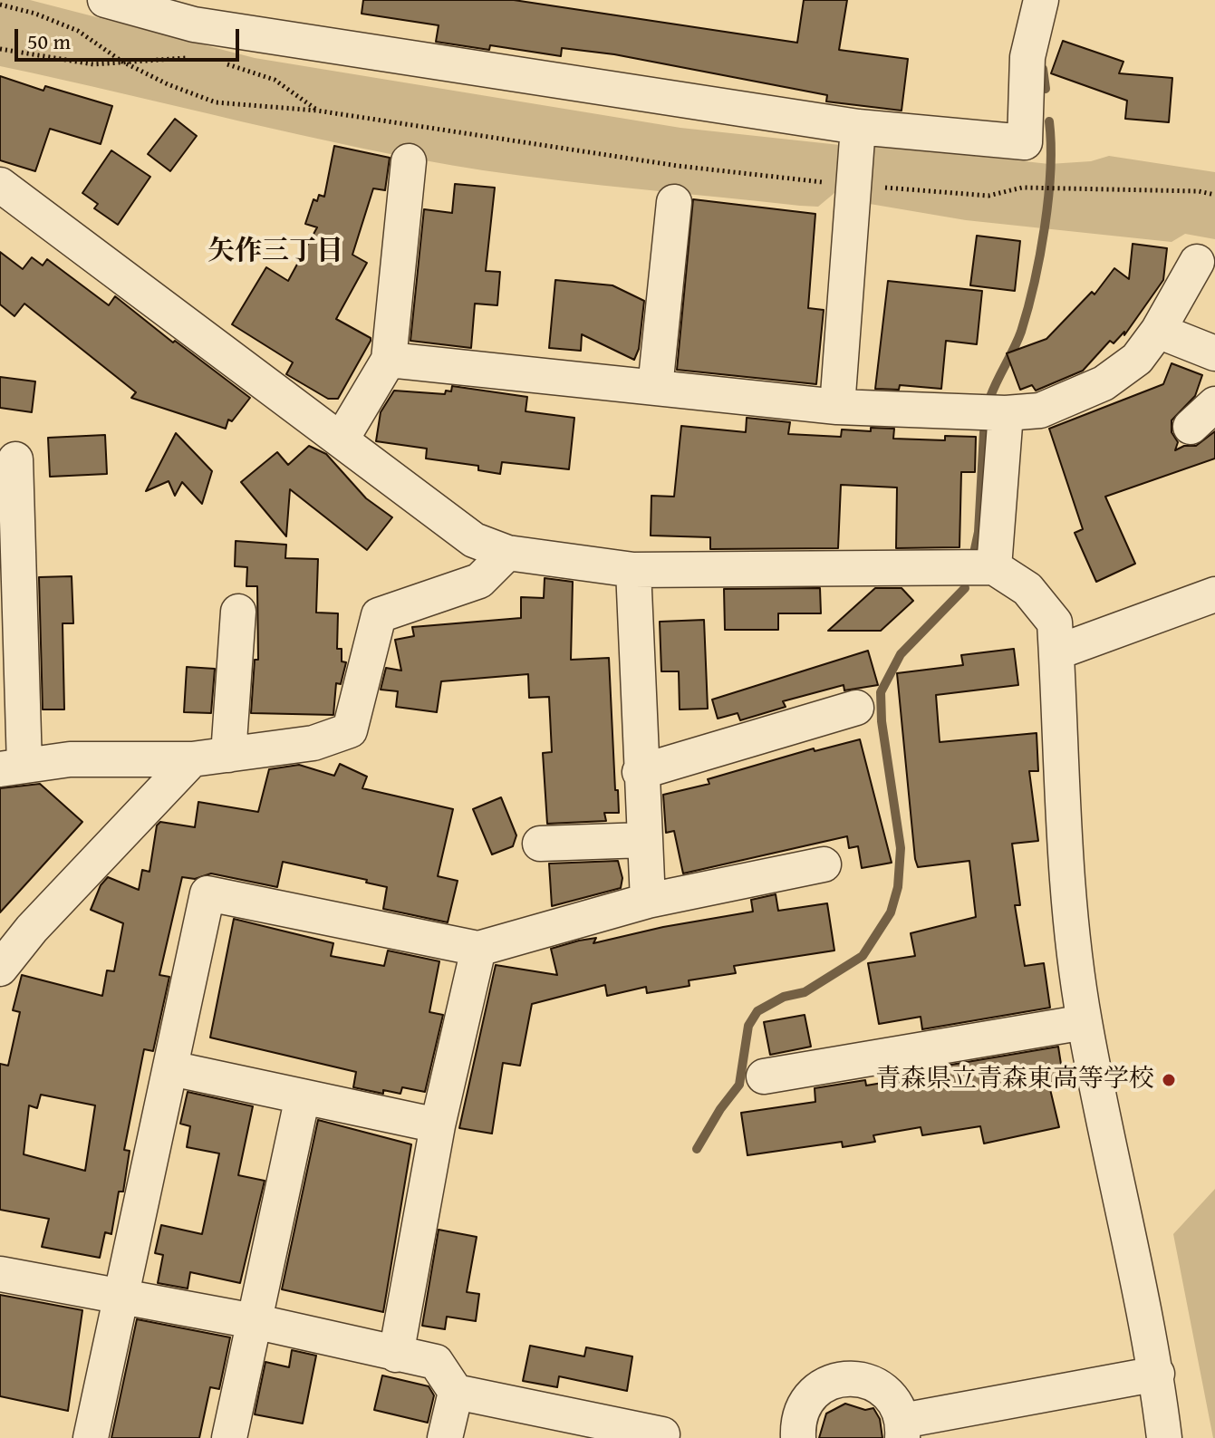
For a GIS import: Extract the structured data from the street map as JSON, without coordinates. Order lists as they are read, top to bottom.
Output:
{
  "districts": ["矢作三丁目"],
  "places": ["青森県立青森東高等学校"],
  "scale_bar": "50 m"
}
